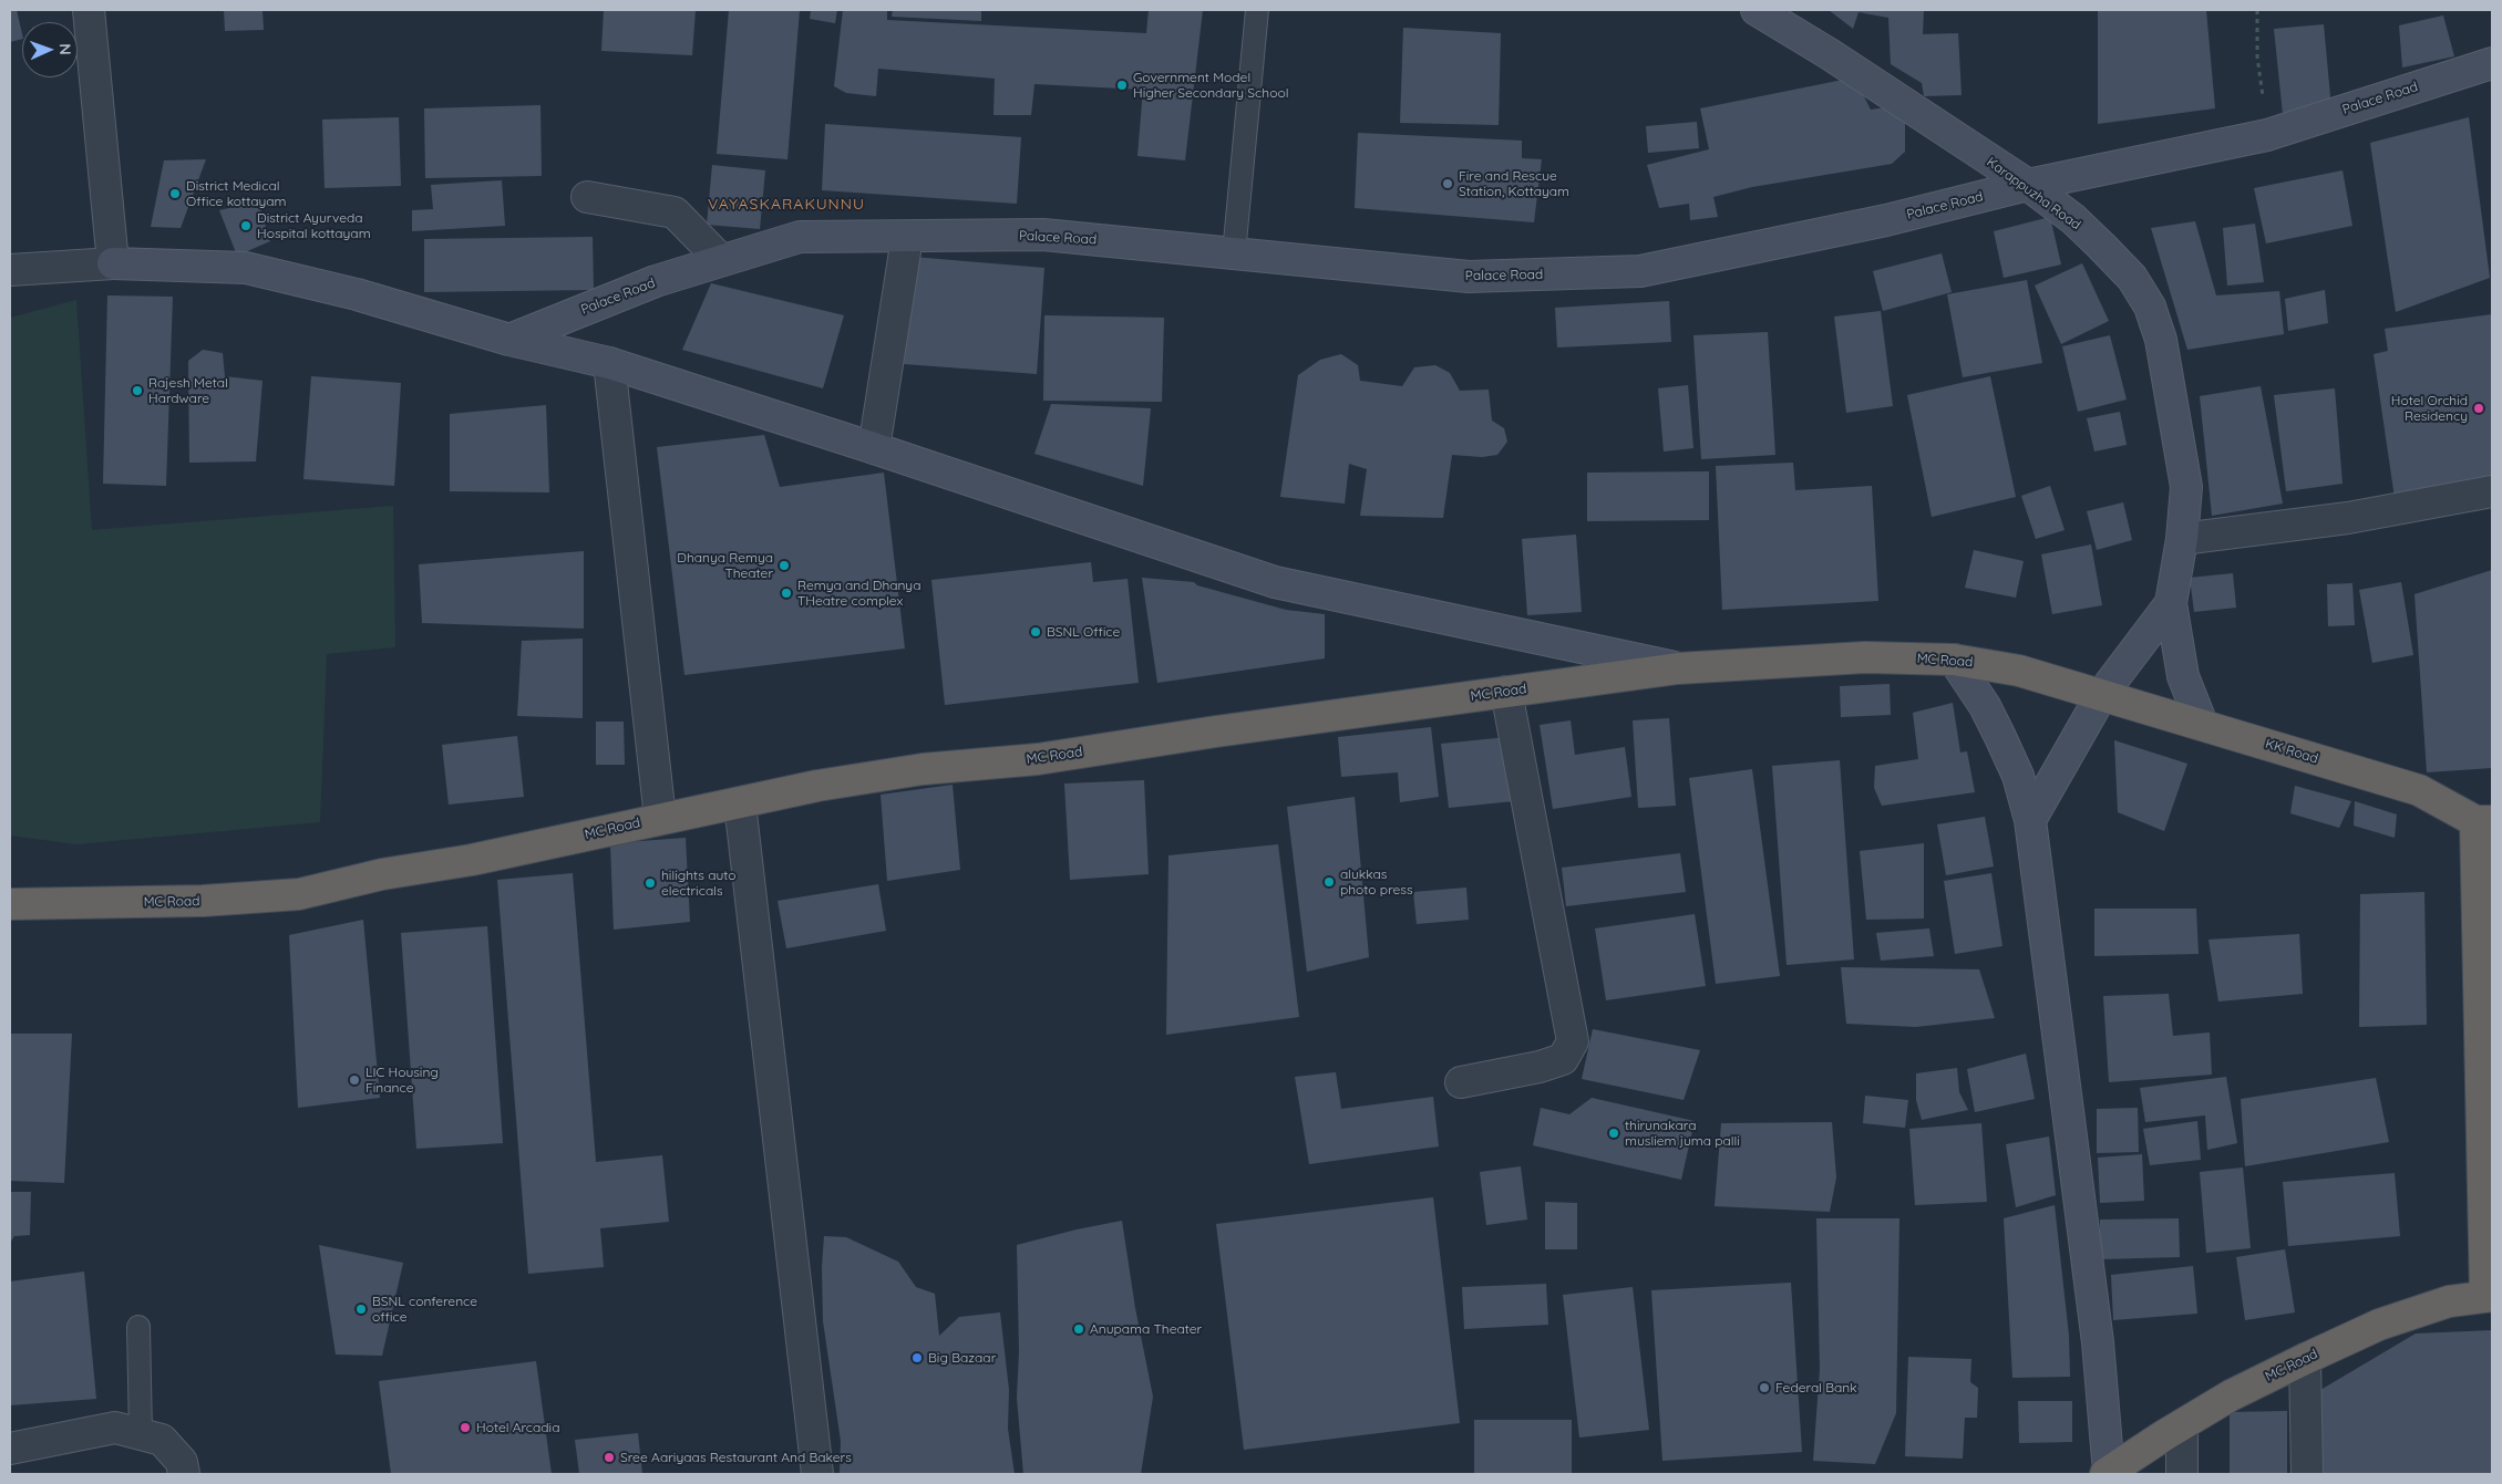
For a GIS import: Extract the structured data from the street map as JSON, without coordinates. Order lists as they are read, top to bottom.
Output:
{
  "streets": {
    "highway": ["MC Road", "KK Road"],
    "main road": ["Palace Road", "Karappuzha Road"]
  },
  "crossings": [
    ["Palace Road", "Karappuzha Road"],
    ["Karappuzha Road", "MC Road"],
    ["Karappuzha Road", "KK Road"],
    ["MC Road", "KK Road"]
  ],
  "districts": ["VAYASKARAKUNNU"],
  "places": [
    "Government Model Higher Secondary School",
    "Fire and Rescue Station, Kottayam",
    "District Medical Office kottayam",
    "District Ayurveda Hospital kottayam",
    "Rajesh Metal Hardware",
    "Hotel Orchid Residency",
    "Dhanya Remya Theater",
    "Remya and Dhanya THeatre complex",
    "BSNL Office",
    "alukkas photo press",
    "hilights auto electricals",
    "LIC Housing Finance",
    "thirunakara musliem juma palli",
    "BSNL conference office",
    "Anupama Theater",
    "Big Bazaar",
    "Federal Bank",
    "Hotel Arcadia",
    "Sree Aariyaas Restaurant And Bakers"
  ],
  "north": "right"
}
